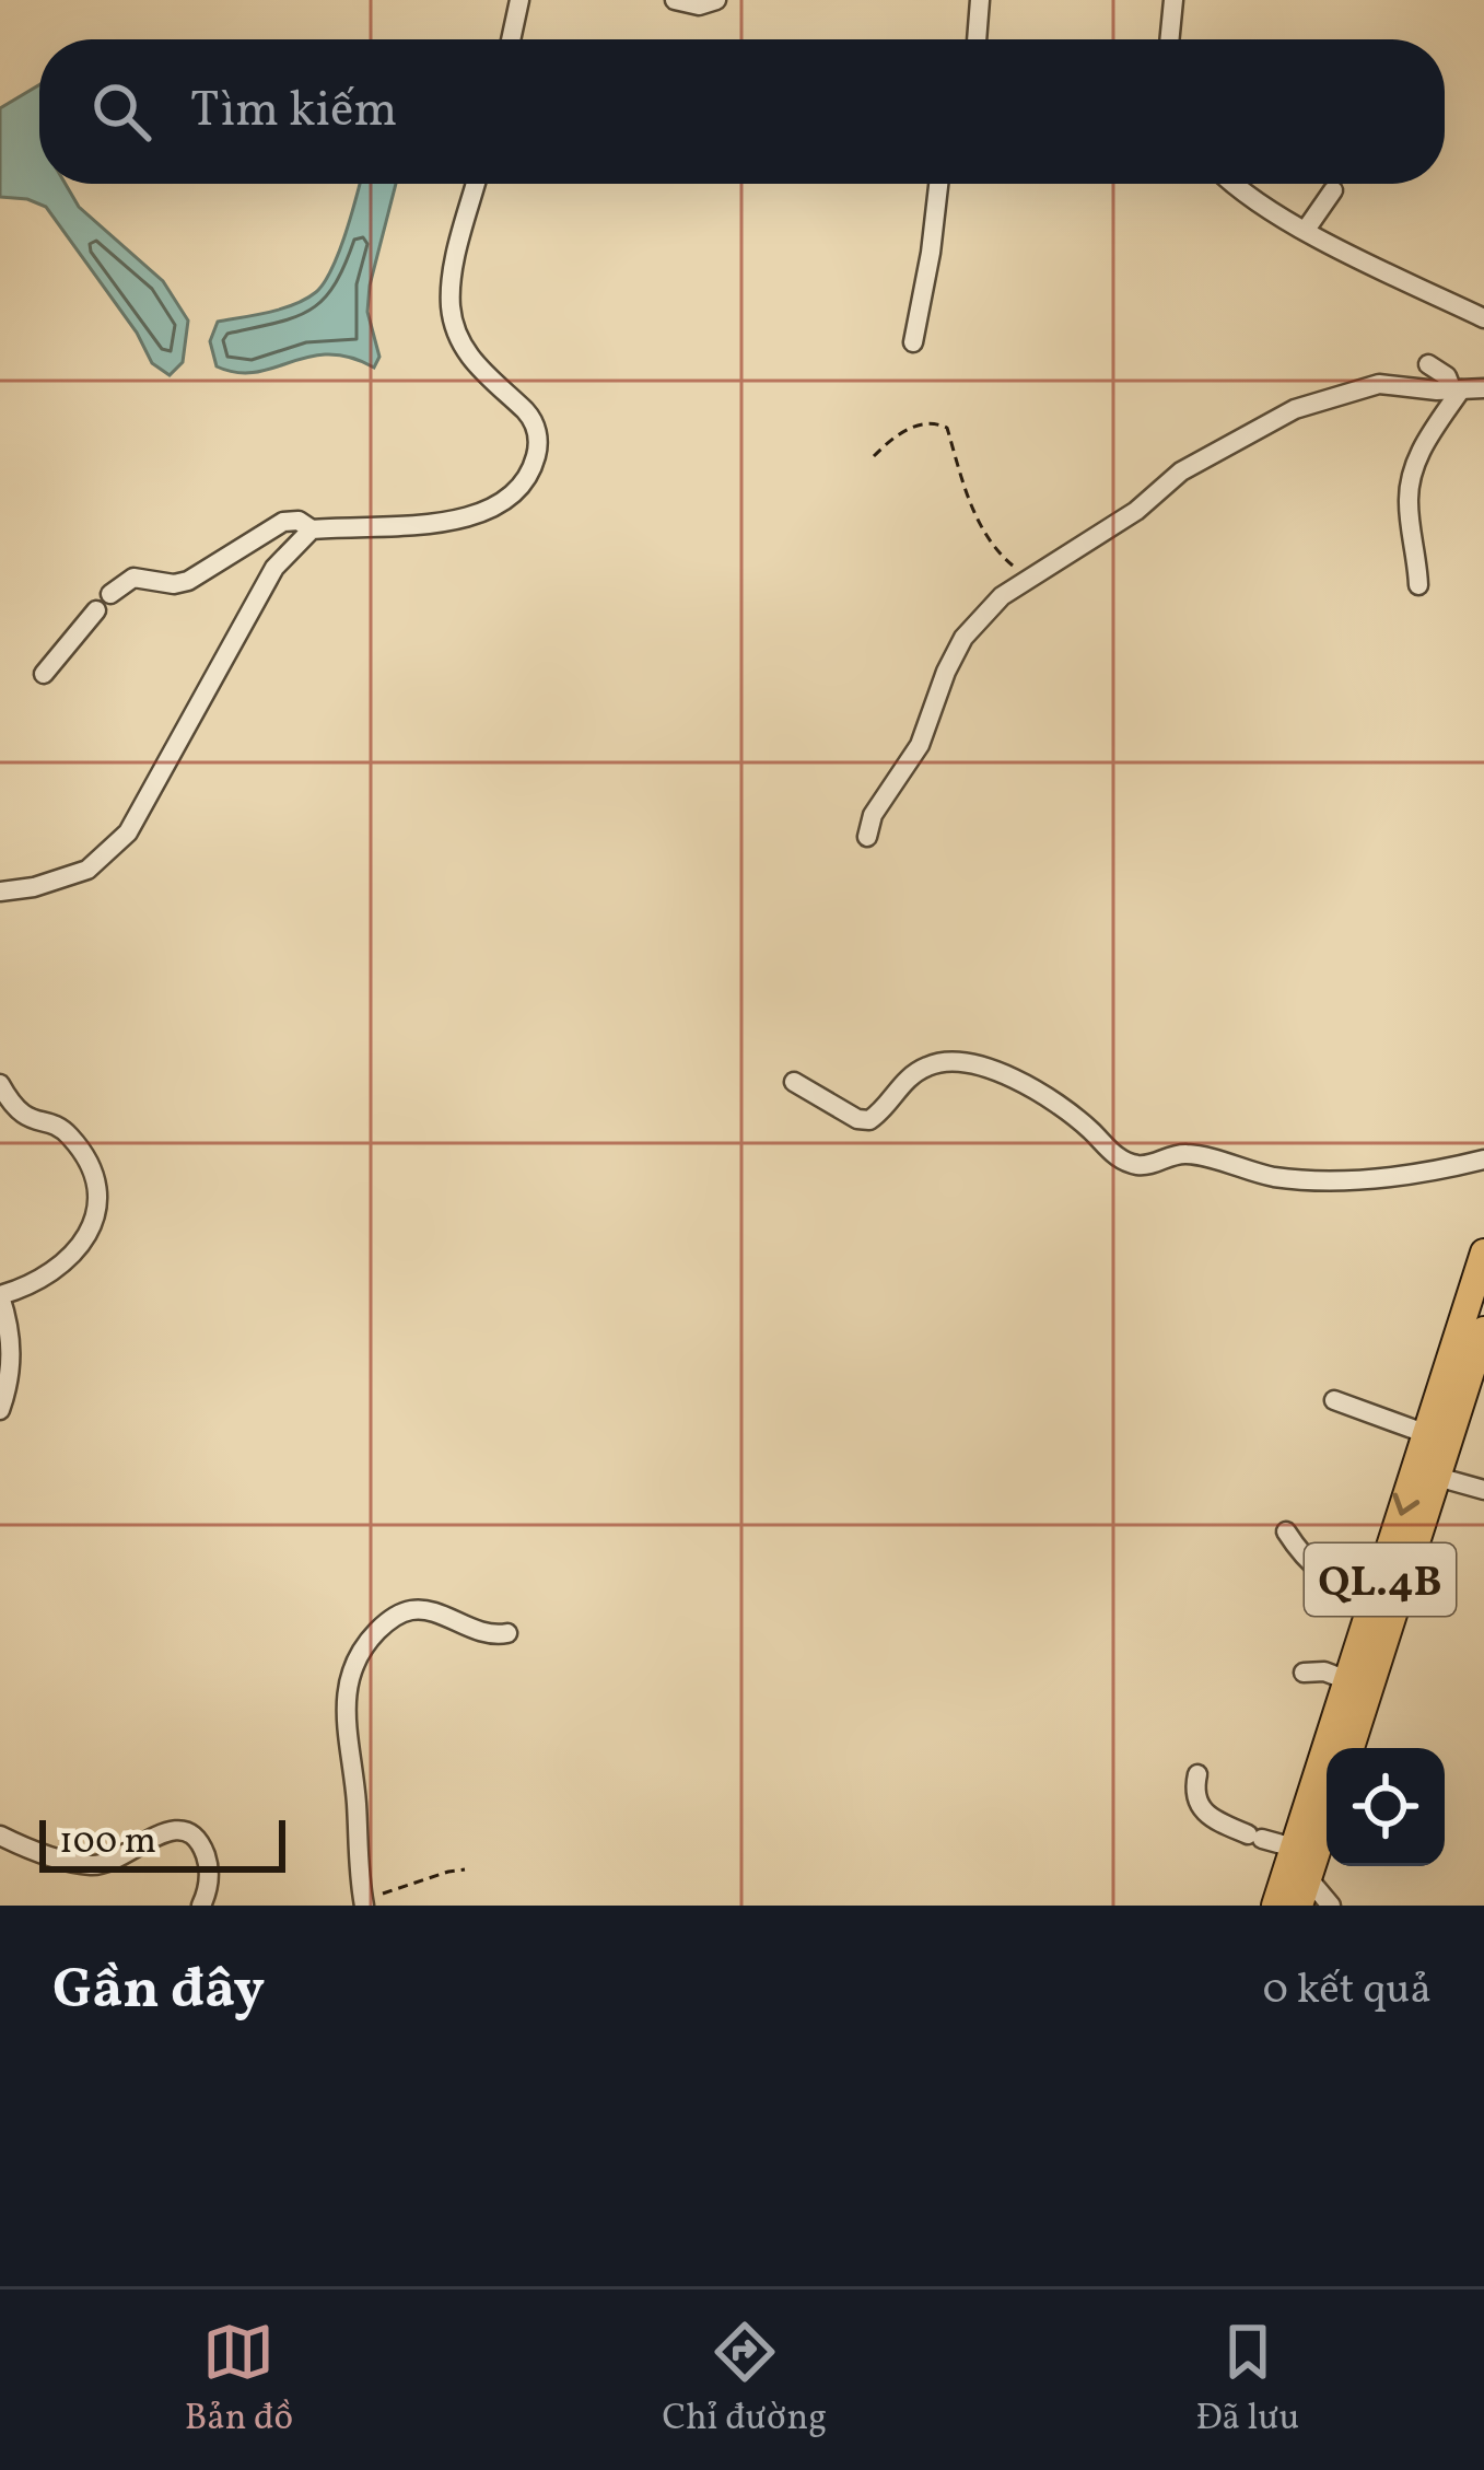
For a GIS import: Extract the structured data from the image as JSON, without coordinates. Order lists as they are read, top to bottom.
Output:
{
  "streets": {
    "highway": ["QL.4B"]
  },
  "scale_bar": "100 m",
  "page": {
    "search": "Tìm kiếm",
    "scale": "100 m",
    "heading": ["Gần đây", "0 kết quả"],
    "nav": ["Bản đồ", "Chỉ đường", "Đã lưu"]
  }
}
